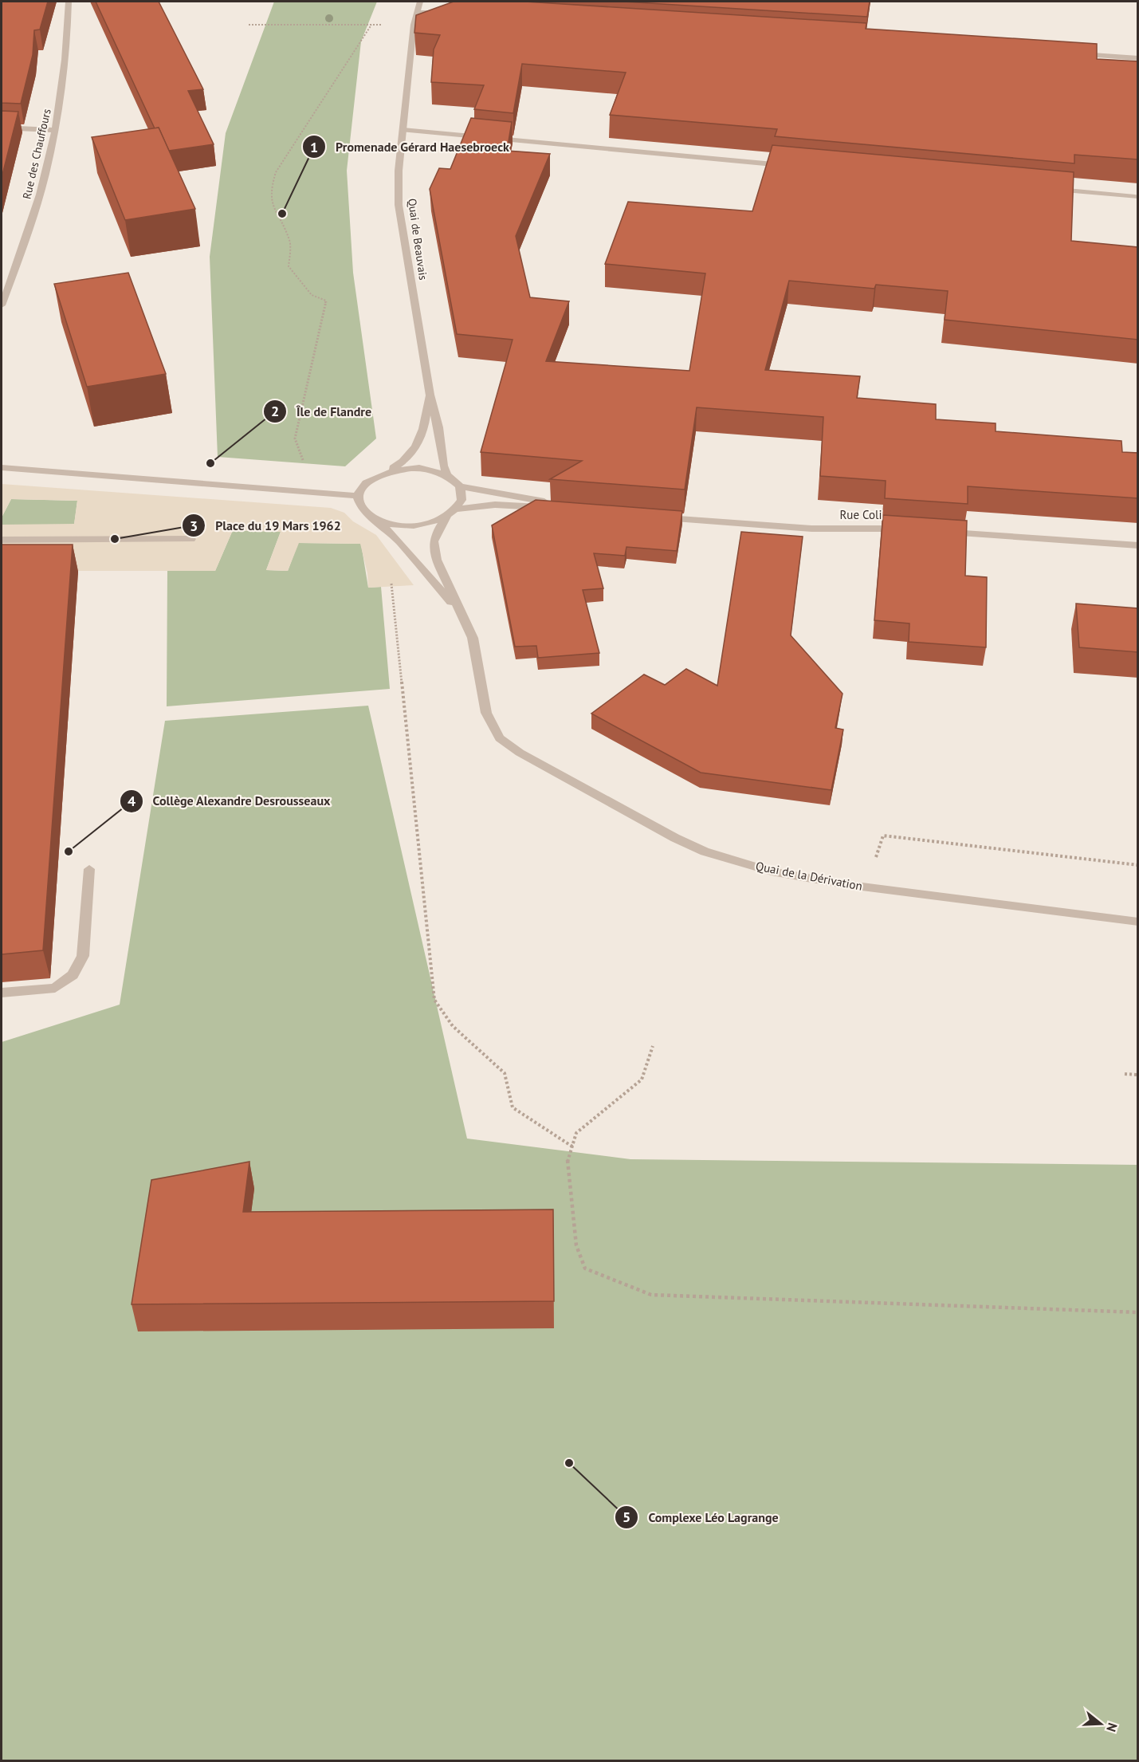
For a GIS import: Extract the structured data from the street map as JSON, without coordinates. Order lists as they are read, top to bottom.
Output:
{
  "streets": {
    "street": [
      "Rue des Chauffours",
      "Quai de Beauvais",
      "Rue Coli",
      "Quai de la Dérivation"
    ]
  },
  "crossings": [
    ["Quai de Beauvais", "Quai de la Dérivation"]
  ],
  "places": [
    "Promenade Gérard Haesebroeck",
    "Île de Flandre",
    "Place du 19 Mars 1962",
    "Collège Alexandre Desrousseaux",
    "Complexe Léo Lagrange"
  ],
  "north": "right"
}
